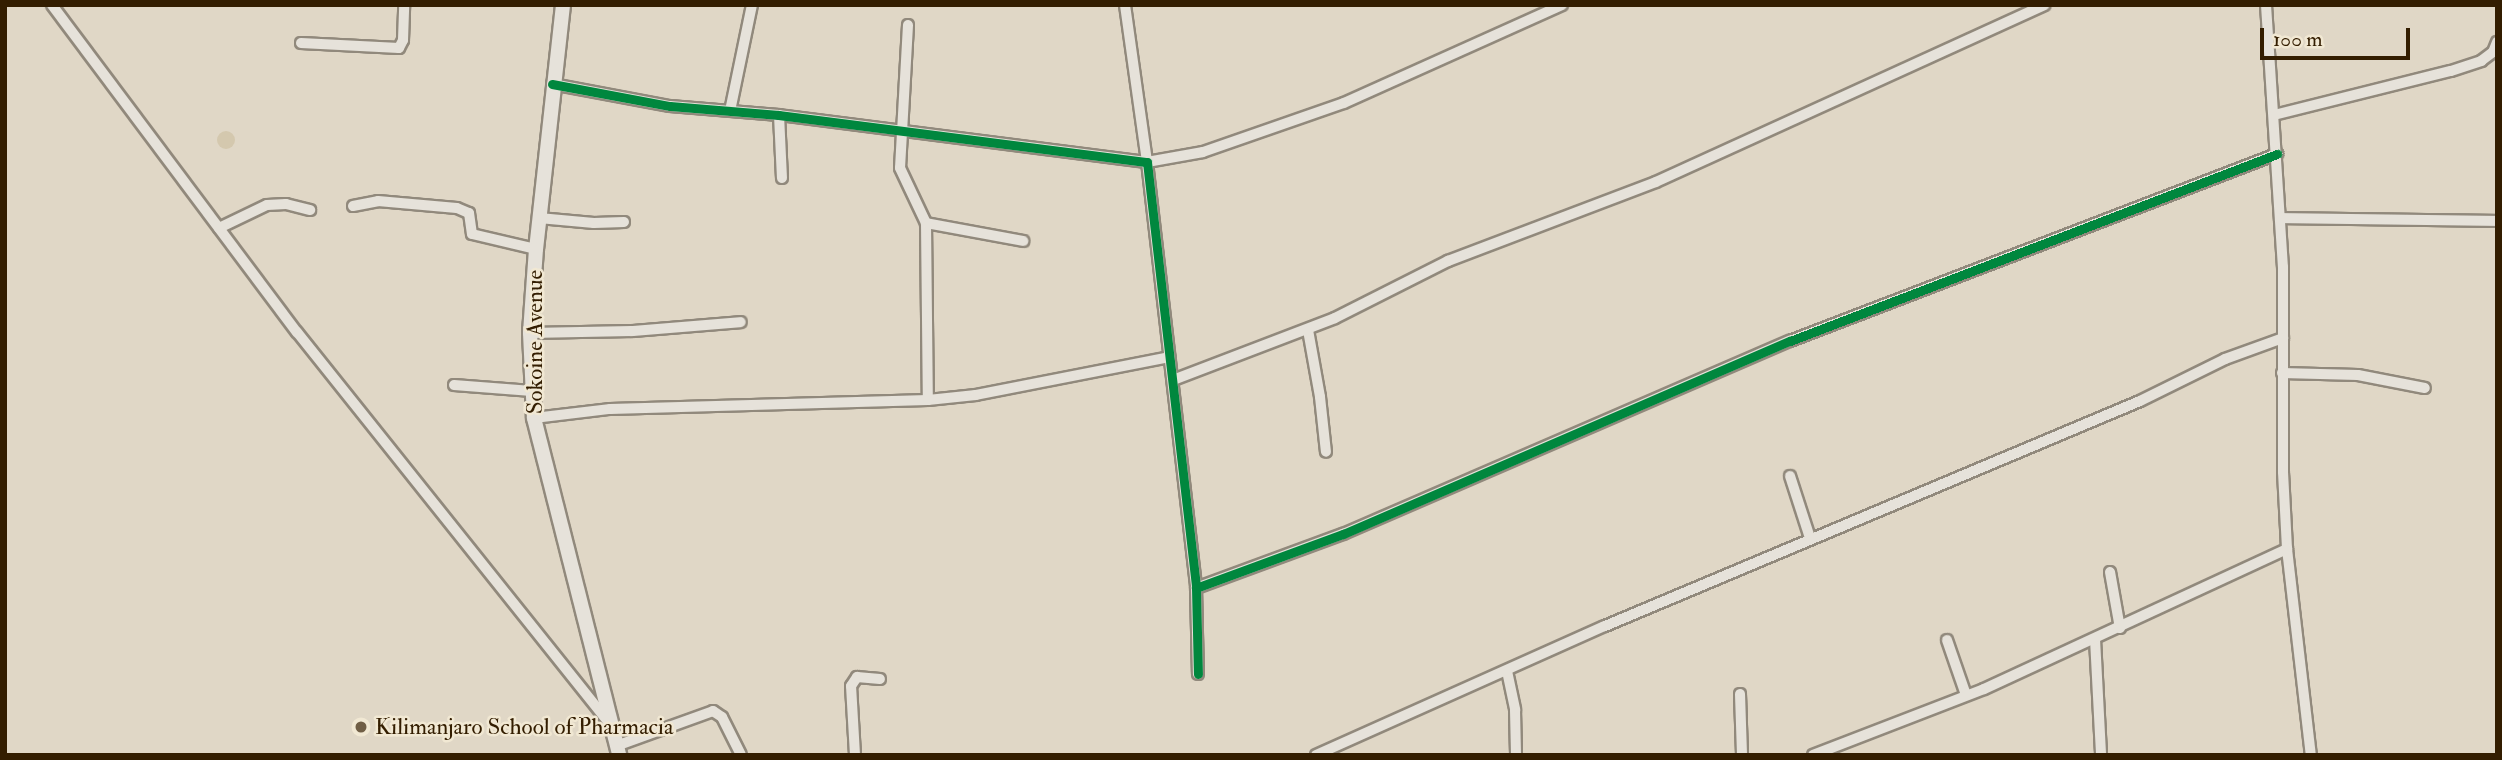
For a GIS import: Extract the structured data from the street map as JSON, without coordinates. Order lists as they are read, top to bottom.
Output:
{
  "streets": {
    "street": ["Sokoine Avenue"]
  },
  "places": ["Kilimanjaro School of Pharmacia"],
  "scale_bar": "100 m"
}
